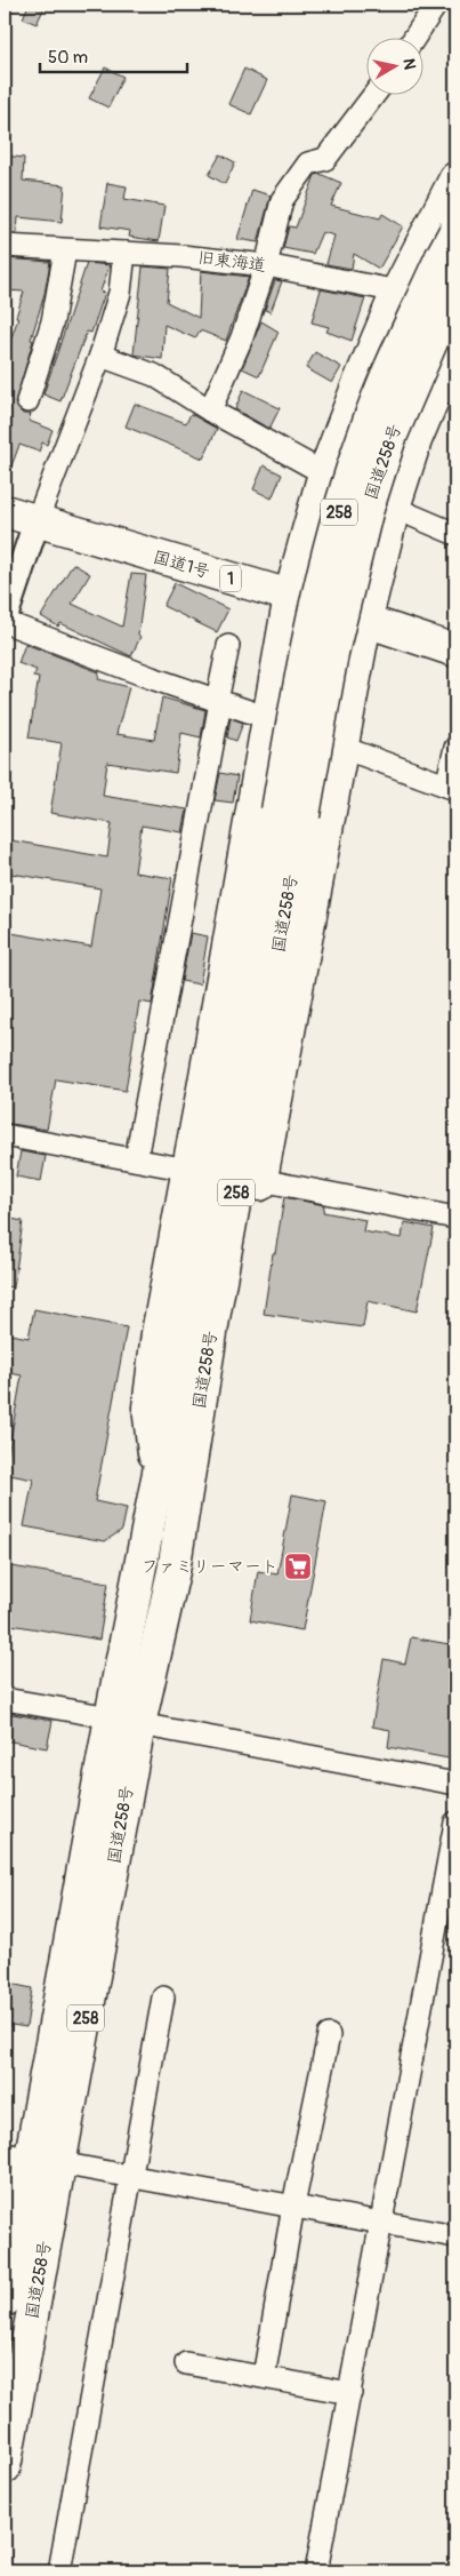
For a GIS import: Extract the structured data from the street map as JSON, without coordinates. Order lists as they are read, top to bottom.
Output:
{
  "streets": {
    "highway": [
      "国道258号",
      "258",
      "国道1号",
      "1"
    ],
    "street": ["旧東海道"]
  },
  "places": {
    "supermarket": ["ファミリーマート"]
  },
  "scale_bar": "50 m",
  "north": "right"
}
